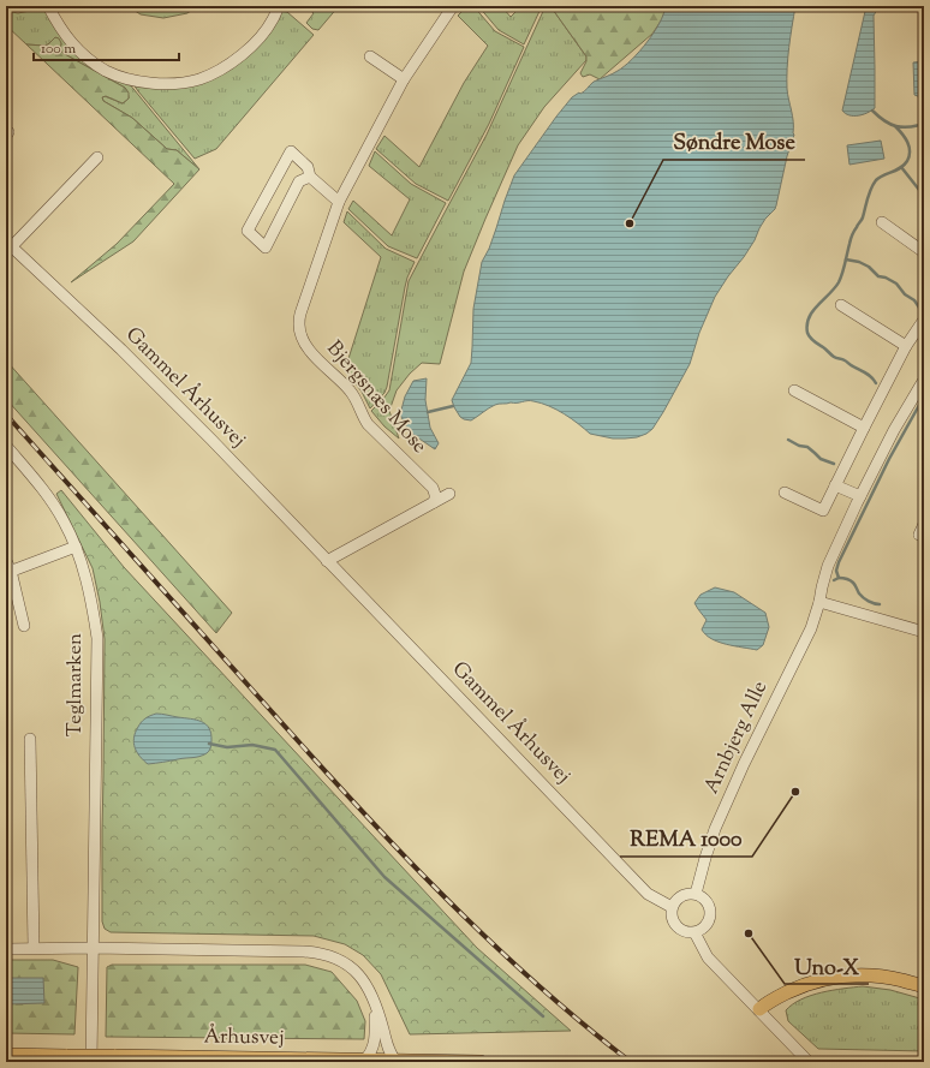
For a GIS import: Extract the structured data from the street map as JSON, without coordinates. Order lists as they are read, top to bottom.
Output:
{
  "streets": {
    "main road": ["Århusvej"],
    "street": [
      "Gammel Århusvej",
      "Bjergsnæs Mose",
      "Teglmarken",
      "Arnbjerg Alle"
    ]
  },
  "crossings": [
    ["Gammel Århusvej", "Arnbjerg Alle"]
  ],
  "places": ["Søndre Mose", "REMA 1000", "Uno-X"],
  "scale_bar": "100 m"
}
